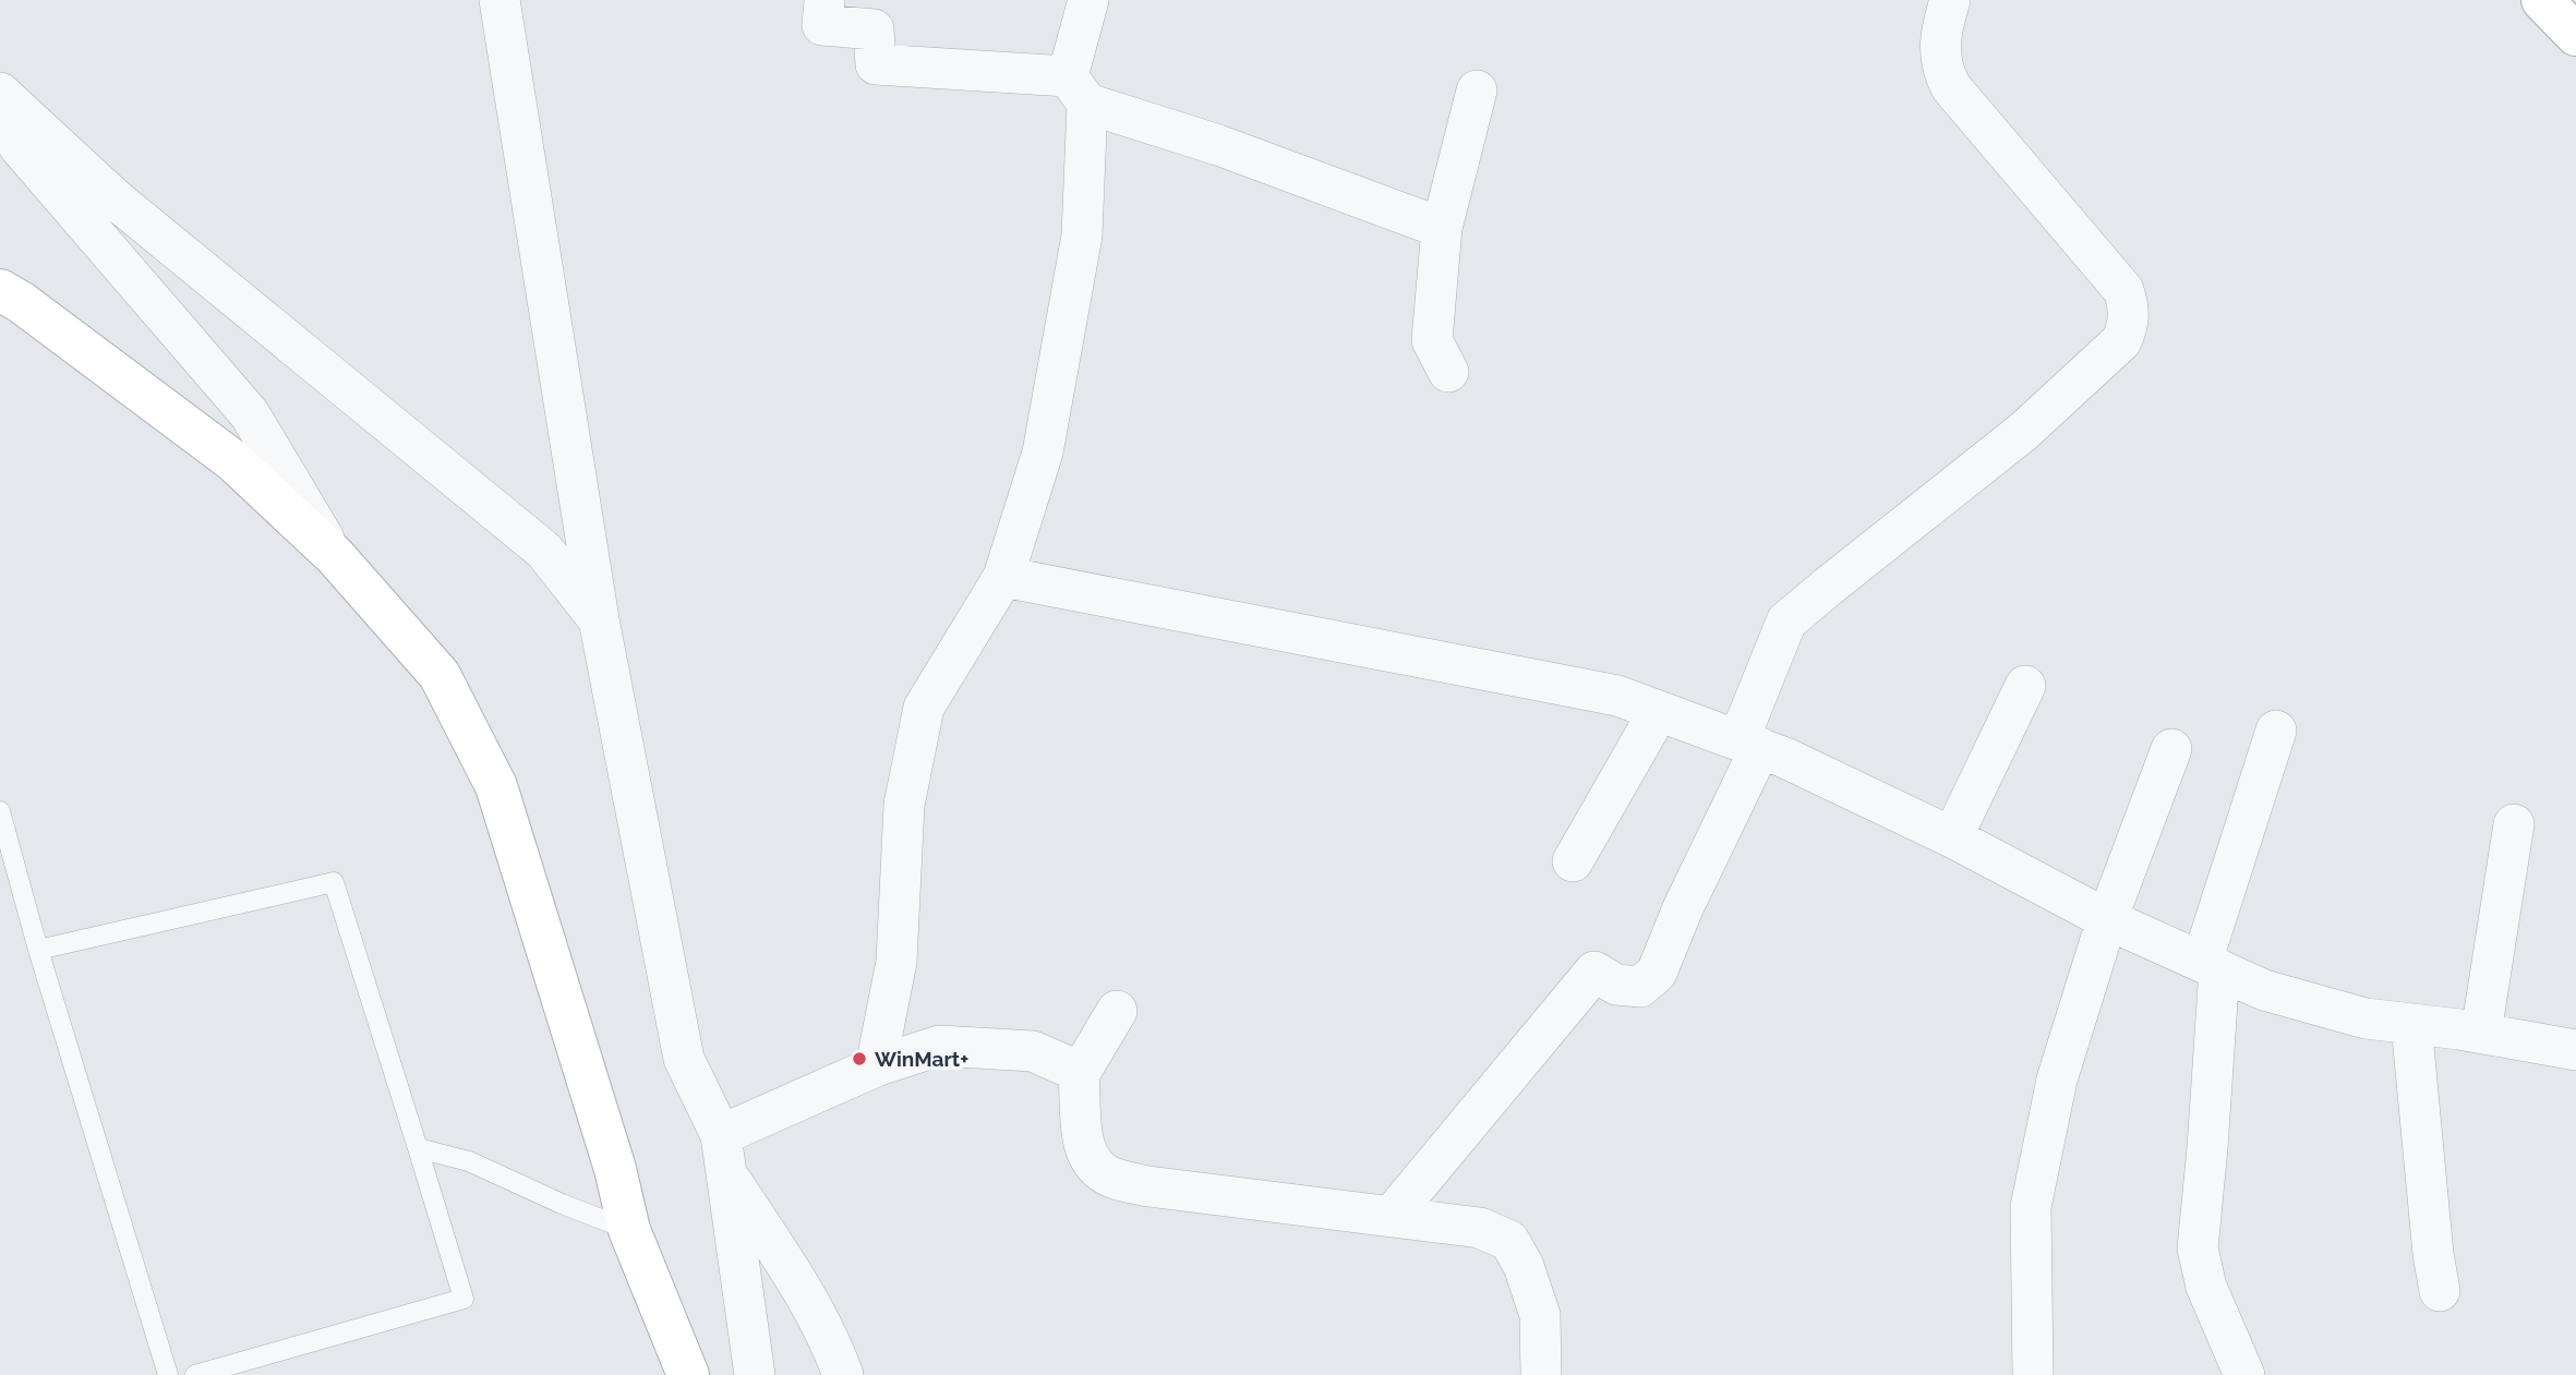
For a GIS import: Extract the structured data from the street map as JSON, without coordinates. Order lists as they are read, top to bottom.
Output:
{
  "places": ["WinMart+"]
}
